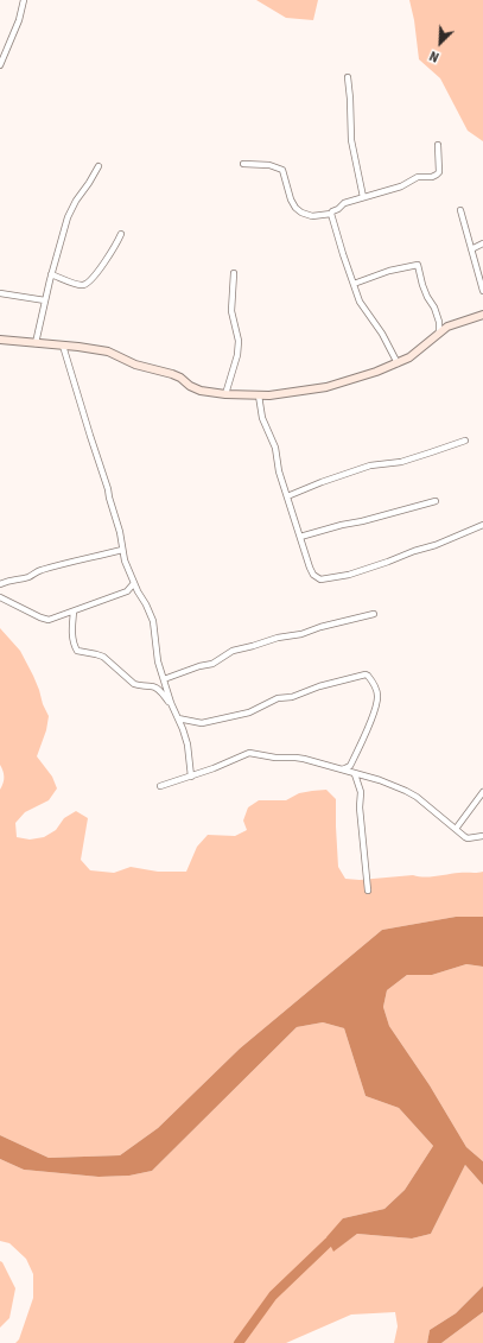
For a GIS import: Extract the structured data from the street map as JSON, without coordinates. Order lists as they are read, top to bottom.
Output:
{
  "north": "bottom left"
}
